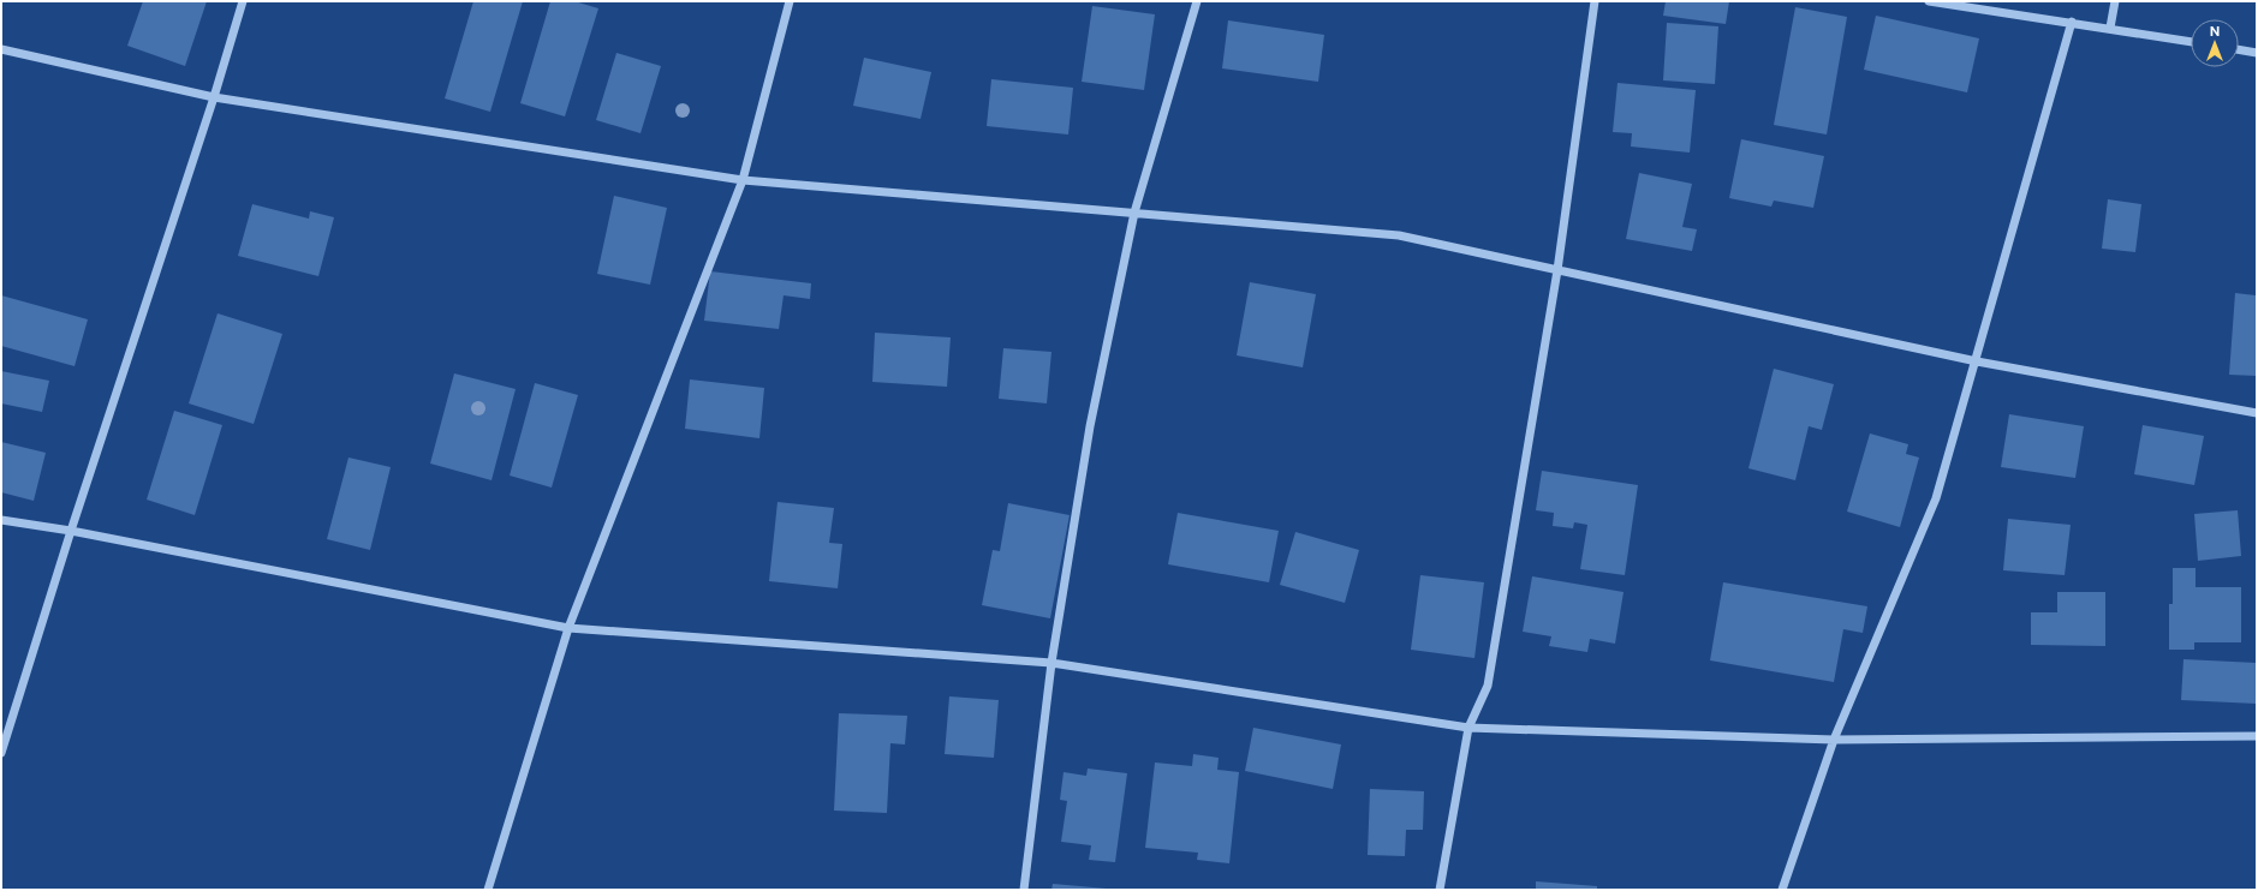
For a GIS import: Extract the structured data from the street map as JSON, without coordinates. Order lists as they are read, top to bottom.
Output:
{
  "north": "top"
}
